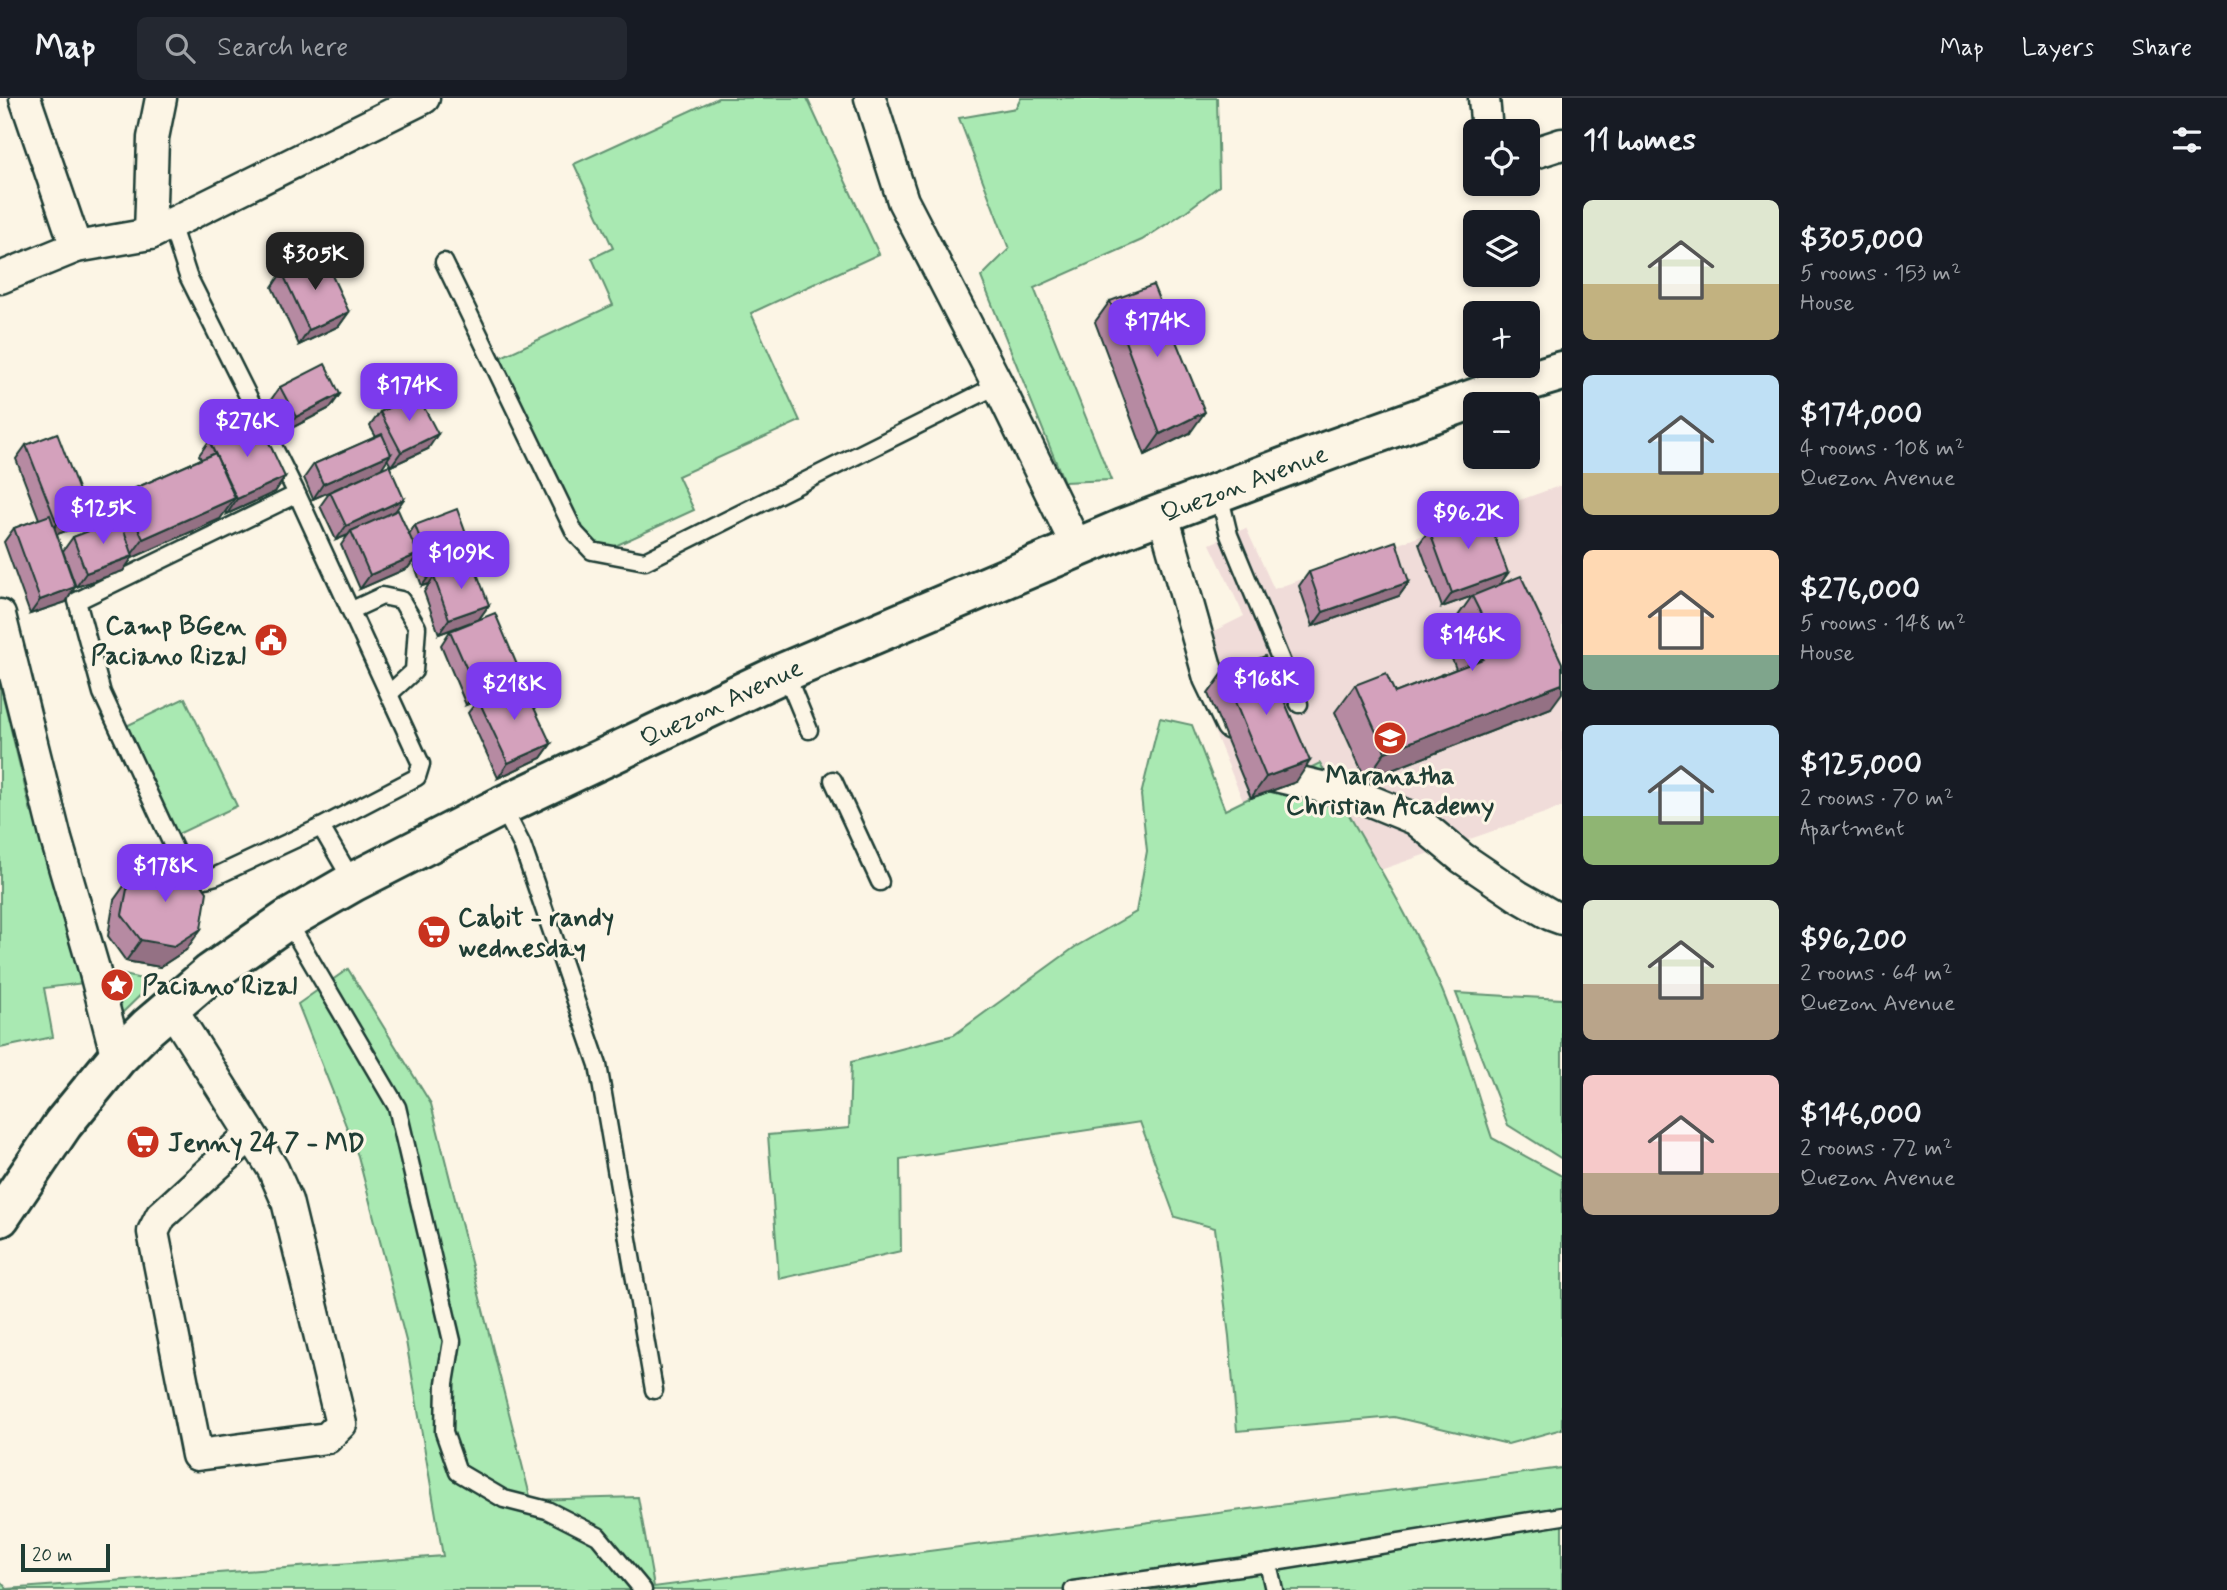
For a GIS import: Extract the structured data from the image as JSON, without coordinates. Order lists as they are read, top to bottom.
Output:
{
  "streets": {
    "main road": ["Quezon Avenue"]
  },
  "places": {
    "public building": ["Camp BGen Paciano Rizal"],
    "school or university": ["Maranatha Christian Academy"],
    "supermarket": ["Cabit - randy wednesday", "Jenny 24 7 - MD"],
    "place": ["Paciano Rizal"]
  },
  "scale_bar": "20 m",
  "page": {
    "header": "Map",
    "search": "Search here",
    "nav": ["Map", "Layers", "Share"],
    "heading": "11 homes",
    "map_buttons": ["+", "−"],
    "list": [
      {
        "name": "$305,000",
        "note": "5 rooms · 153 m² · House"
      },
      {
        "name": "$174,000",
        "note": "4 rooms · 108 m² · Quezon Avenue"
      },
      {
        "name": "$276,000",
        "note": "5 rooms · 148 m² · House"
      },
      {
        "name": "$125,000",
        "note": "2 rooms · 70 m² · Apartment"
      },
      {
        "name": "$96,200",
        "note": "2 rooms · 64 m² · Quezon Avenue"
      },
      {
        "name": "$146,000",
        "note": "2 rooms · 72 m² · Quezon Avenue"
      }
    ],
    "price": [
      "$305K",
      "$174K",
      "$174K",
      "$276K",
      "$125K",
      "$96.2K",
      "$109K",
      "$146K",
      "$168K",
      "$218K",
      "$178K"
    ],
    "scale": "20 m"
  }
}
